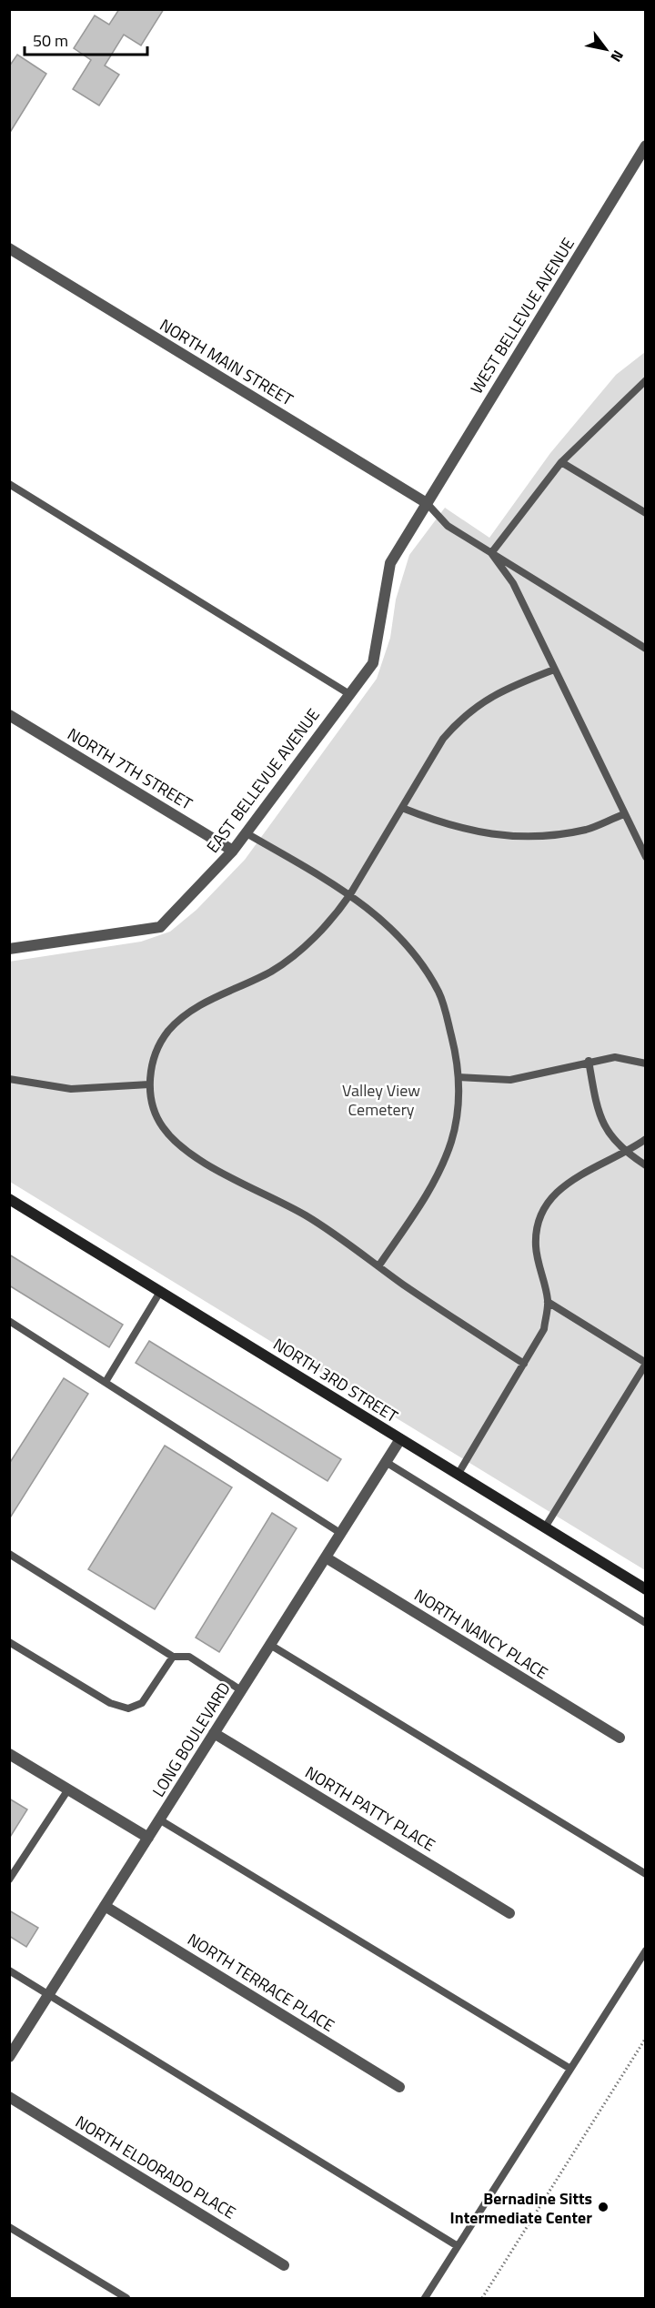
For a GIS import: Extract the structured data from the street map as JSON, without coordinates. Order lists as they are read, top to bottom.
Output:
{
  "streets": {
    "main road": ["NORTH 3RD STREET"],
    "street": [
      "WEST BELLEVUE AVENUE",
      "NORTH MAIN STREET",
      "NORTH 7TH STREET",
      "EAST BELLEVUE AVENUE",
      "NORTH NANCY PLACE",
      "LONG BOULEVARD",
      "NORTH PATTY PLACE",
      "NORTH TERRACE PLACE",
      "NORTH ELDORADO PLACE"
    ]
  },
  "crossings": [
    ["WEST BELLEVUE AVENUE", "NORTH MAIN STREET"],
    ["WEST BELLEVUE AVENUE", "EAST BELLEVUE AVENUE"],
    ["NORTH MAIN STREET", "EAST BELLEVUE AVENUE"],
    ["NORTH 7TH STREET", "EAST BELLEVUE AVENUE"],
    ["NORTH 3RD STREET", "LONG BOULEVARD"],
    ["NORTH NANCY PLACE", "LONG BOULEVARD"],
    ["LONG BOULEVARD", "NORTH PATTY PLACE"],
    ["LONG BOULEVARD", "NORTH TERRACE PLACE"]
  ],
  "parks": ["Valley View Cemetery"],
  "places": ["Bernadine Sitts Intermediate Center"],
  "scale_bar": "50 m",
  "north": "bottom right"
}
